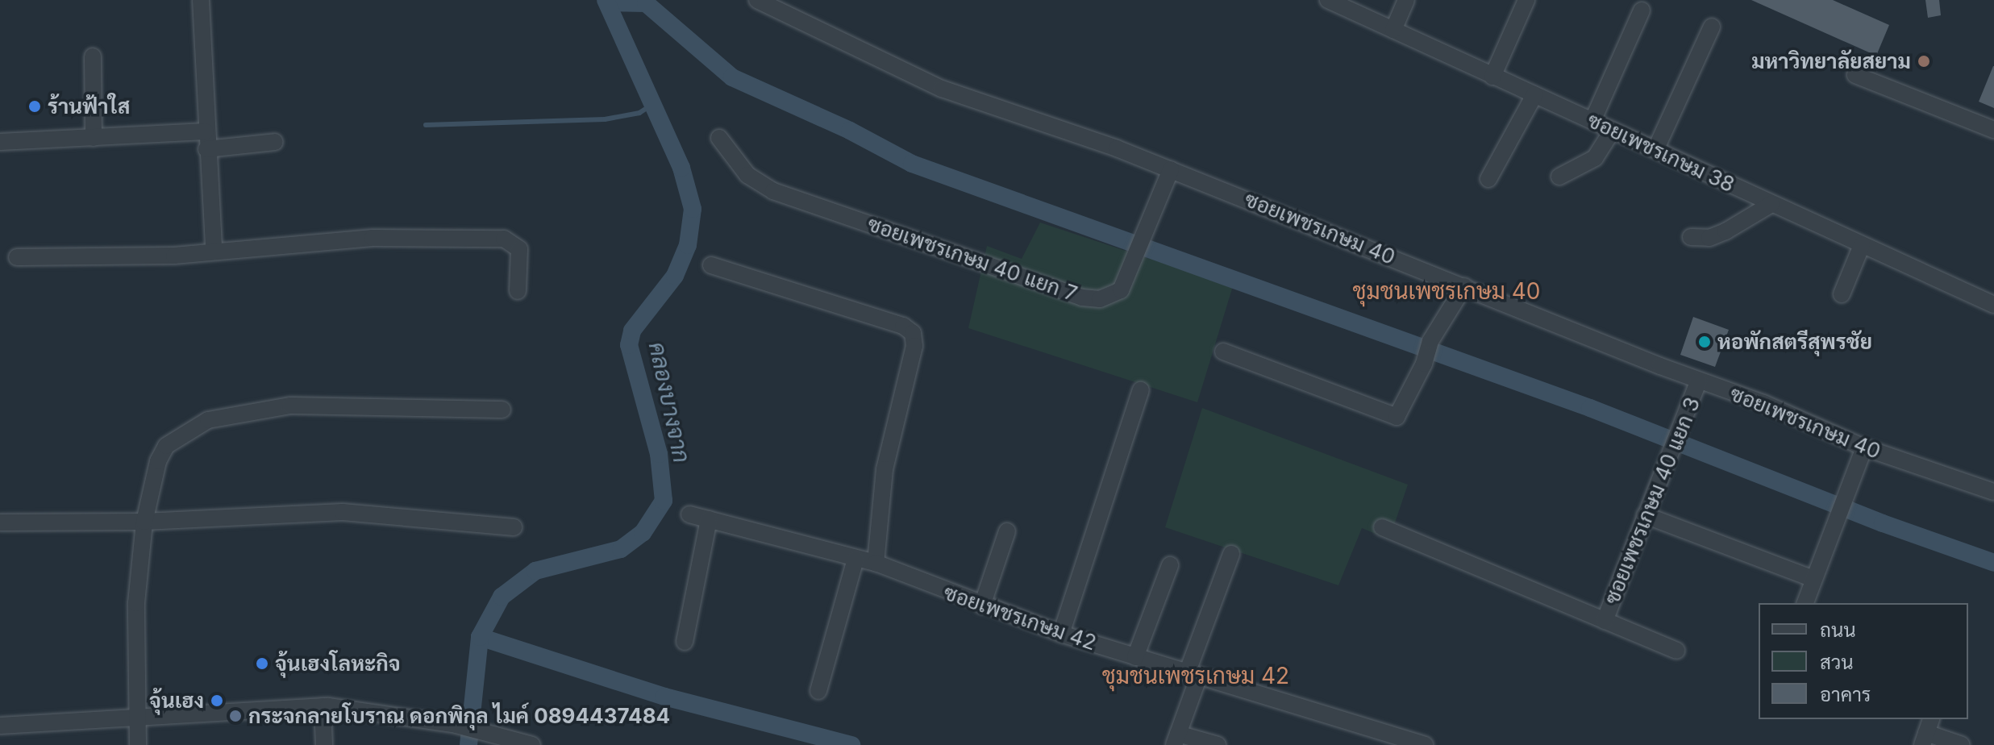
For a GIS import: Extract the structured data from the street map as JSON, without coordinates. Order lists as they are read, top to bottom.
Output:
{
  "streets": {
    "street": [
      "ซอยเพชรเกษม 38",
      "ซอยเพชรเกษม 40",
      "ซอยเพชรเกษม 40 แยก 7",
      "ซอยเพชรเกษม 40 แยก 3",
      "ซอยเพชรเกษม 42"
    ]
  },
  "crossings": [
    ["ซอยเพชรเกษม 40", "ซอยเพชรเกษม 40 แยก 7"],
    ["ซอยเพชรเกษม 40", "ซอยเพชรเกษม 40 แยก 3"]
  ],
  "districts": ["ชุมชนเพชรเกษม 40", "ชุมชนเพชรเกษม 42"],
  "water": ["คลองบางจาก"],
  "places": [
    "มหาวิทยาลัยสยาม",
    "ร้านฟ้าใส",
    "หอพักสตรีสุพรชัย",
    "จุ้นเฮงโลหะกิจ",
    "จุ้นเฮง",
    "กระจกลายโบราณ ดอกพิกุล ไมค์ 0894437484"
  ],
  "legend": ["ถนน", "สวน", "อาคาร"]
}
